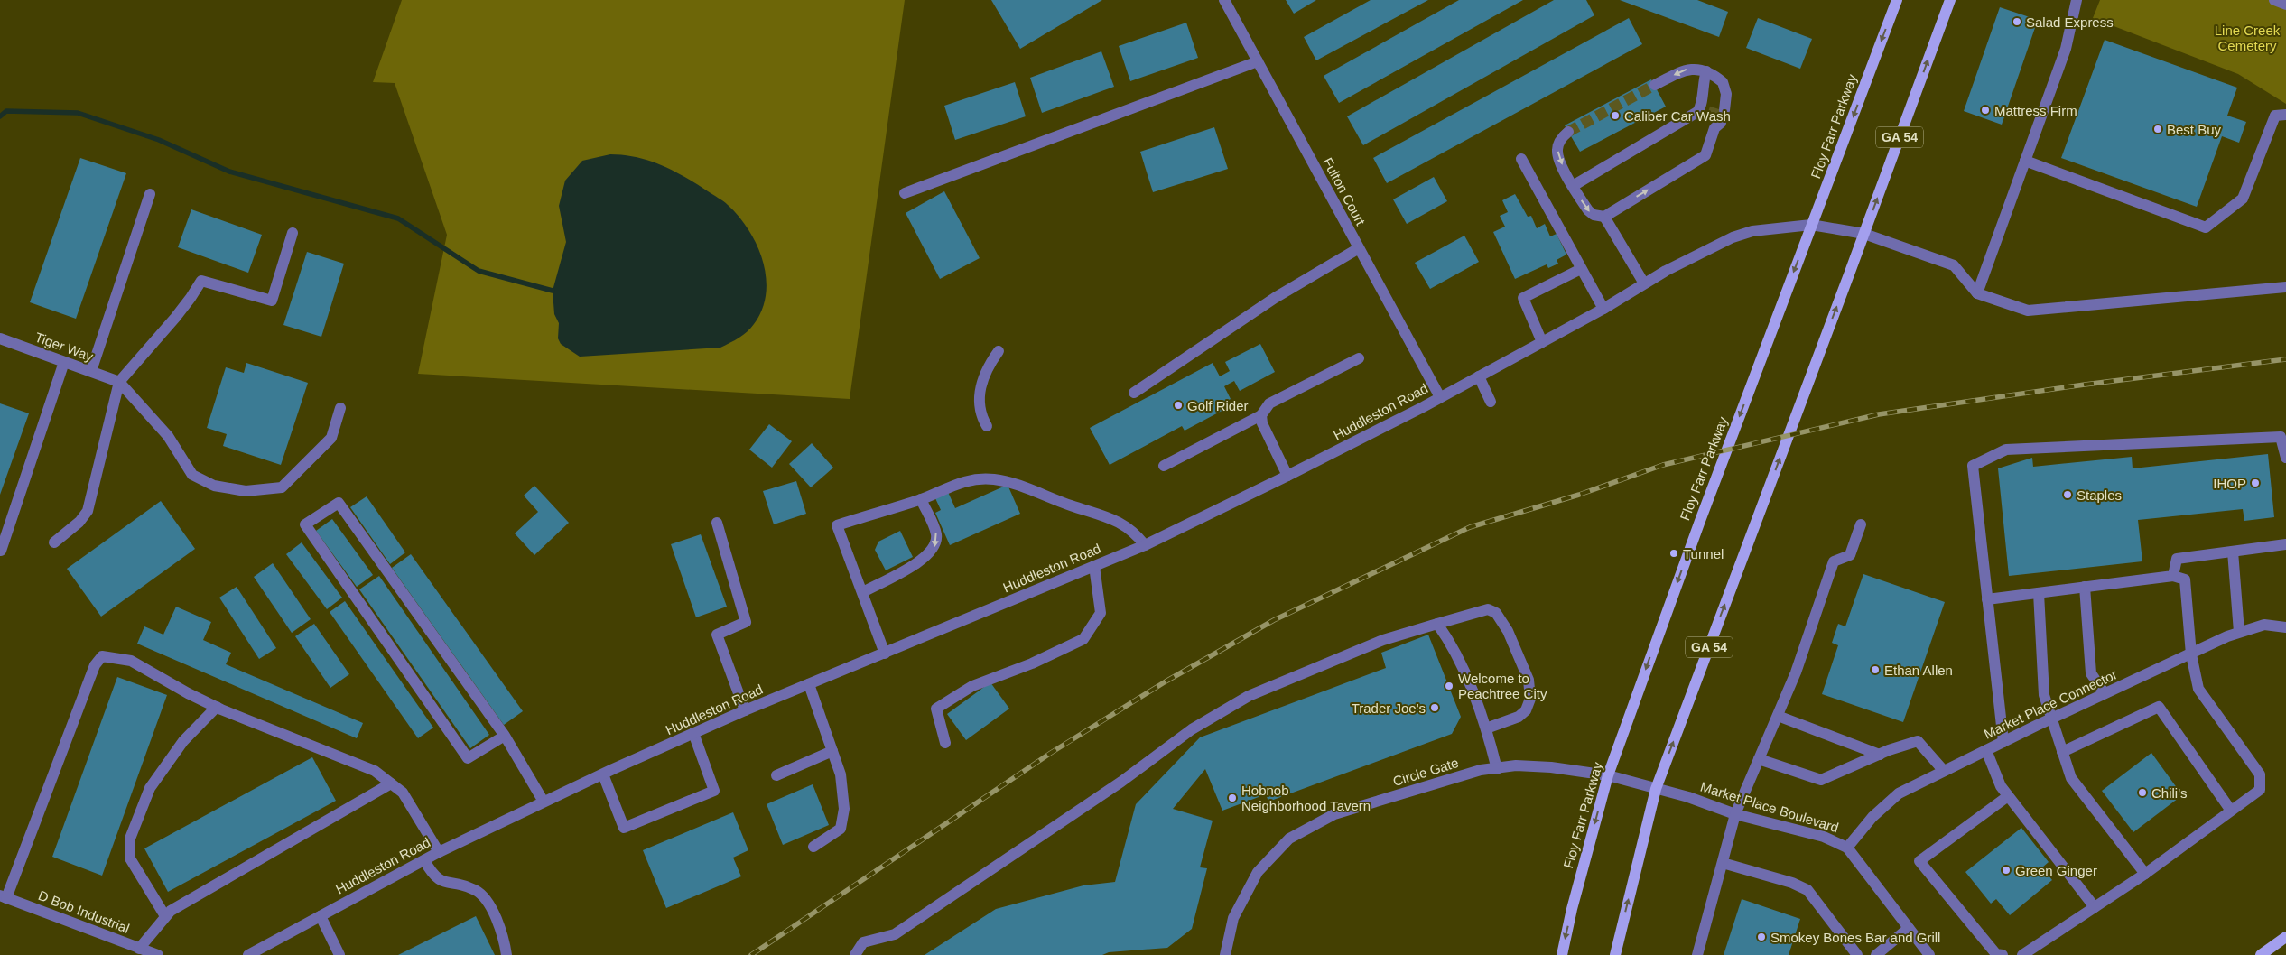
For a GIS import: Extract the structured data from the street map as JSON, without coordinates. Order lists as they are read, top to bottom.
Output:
{
  "streets": {
    "main road": ["Floy Farr Parkway", "GA 54"],
    "street": [
      "Fulton Court",
      "Tiger Way",
      "Huddleston Road",
      "Market Place Connector",
      "Circle Gate",
      "Market Place Boulevard",
      "D Bob Industrial"
    ]
  },
  "crossings": [
    ["Floy Farr Parkway", "Huddleston Road"],
    ["Floy Farr Parkway", "Circle Gate"],
    ["Floy Farr Parkway", "Market Place Boulevard"],
    ["GA 54", "Huddleston Road"],
    ["GA 54", "Market Place Boulevard"],
    ["Fulton Court", "Huddleston Road"],
    ["Market Place Connector", "Market Place Boulevard"],
    ["Circle Gate", "Market Place Boulevard"]
  ],
  "parks": ["Line Creek Cemetery"],
  "places": [
    "Salad Express",
    "Mattress Firm",
    "Caliber Car Wash",
    "Best Buy",
    "Golf Rider",
    "IHOP",
    "Staples",
    "Tunnel",
    "Ethan Allen",
    "Welcome to Peachtree City",
    "Trader Joe's",
    "Chili's",
    "Hobnob Neighborhood Tavern",
    "Green Ginger",
    "Smokey Bones Bar and Grill"
  ]
}
